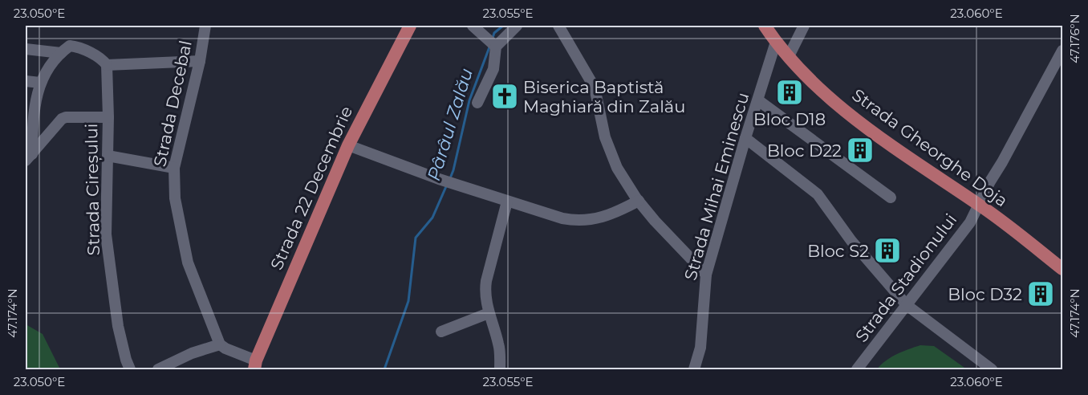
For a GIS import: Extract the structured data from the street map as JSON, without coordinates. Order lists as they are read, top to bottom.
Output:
{
  "streets": {
    "main road": ["Strada Gheorghe Doja", "Strada 22 Decembrie"],
    "street": [
      "Strada Decebal",
      "Strada Mihai Eminescu",
      "Strada Cireșului",
      "Strada Stadionului"
    ]
  },
  "crossings": [
    ["Strada Gheorghe Doja", "Strada Mihai Eminescu"],
    ["Strada Gheorghe Doja", "Strada Stadionului"]
  ],
  "water": ["Pârâul Zalău"],
  "places": {
    "building": [
      "Bloc D18",
      "Bloc D22",
      "Bloc S2",
      "Bloc D32"
    ],
    "church": ["Biserica Baptistă Maghiară din Zalău"]
  },
  "coordinates": [
    "23.050°E",
    "23.055°E",
    "23.060°E",
    "47.176°N",
    "47.174°N"
  ]
}
